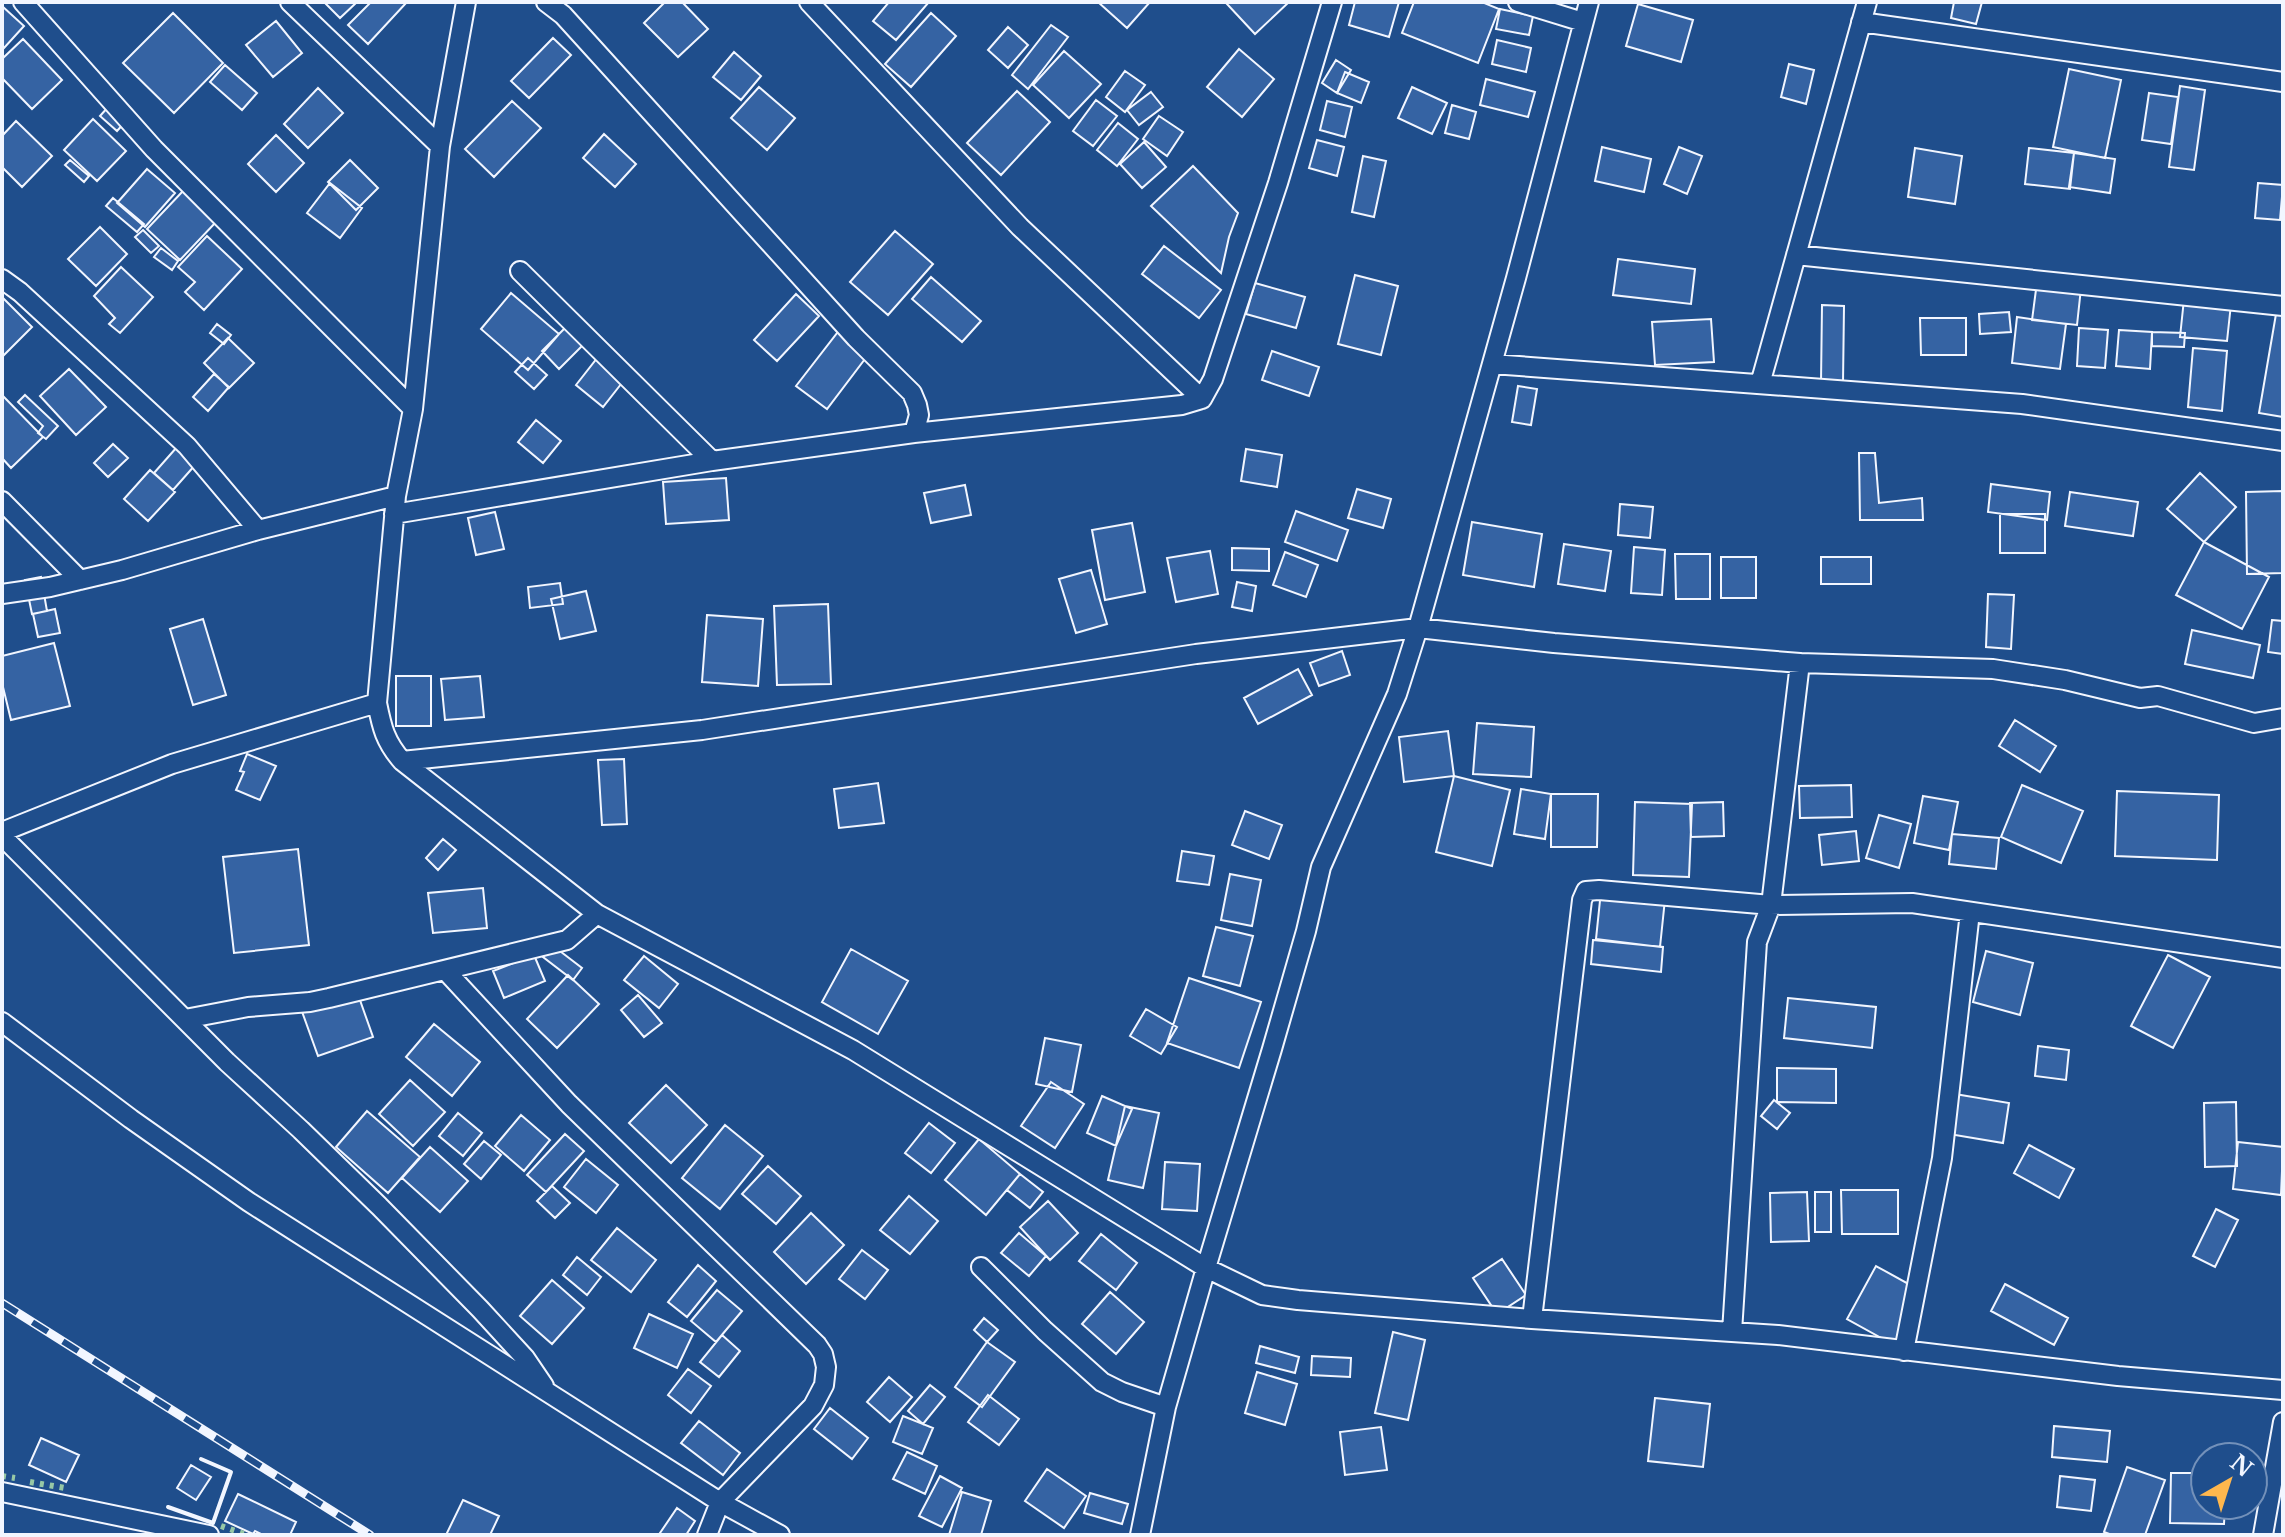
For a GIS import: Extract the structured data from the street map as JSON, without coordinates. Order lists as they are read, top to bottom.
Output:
{
  "north": "top right"
}
